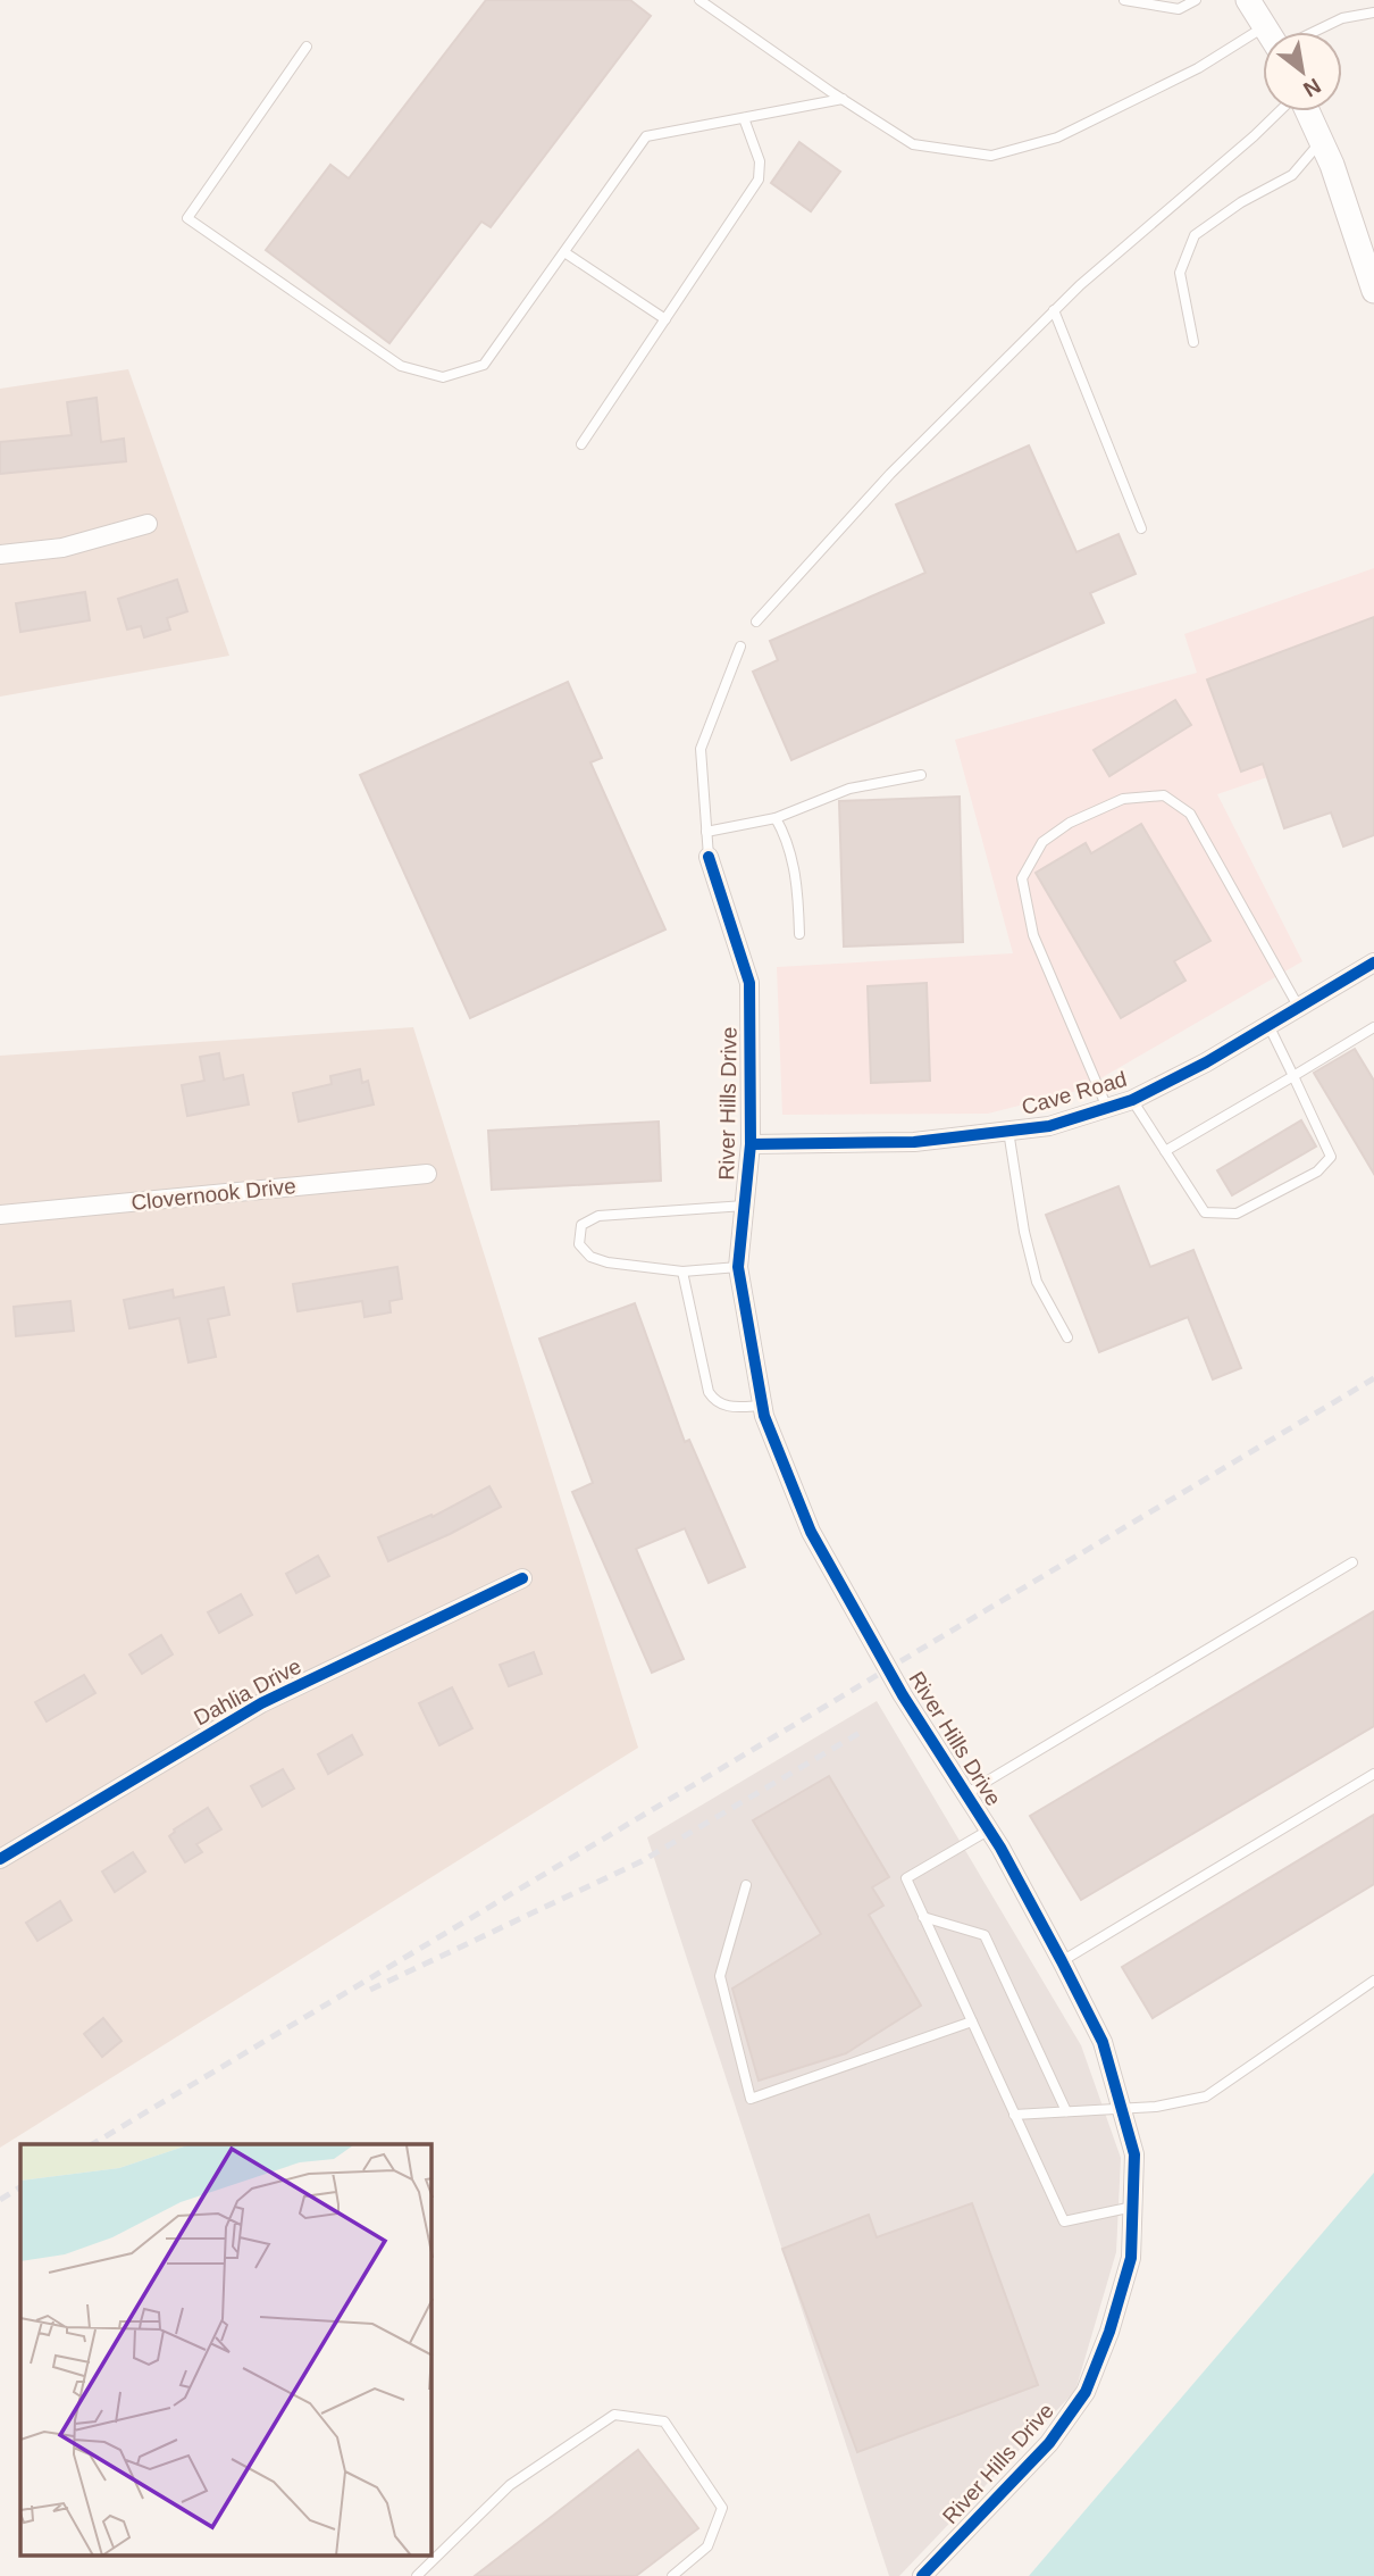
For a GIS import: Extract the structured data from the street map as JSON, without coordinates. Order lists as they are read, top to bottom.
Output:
{
  "streets": {
    "street": [
      "Cave Road",
      "River Hills Drive",
      "Clovernook Drive",
      "Dahlia Drive"
    ]
  },
  "crossings": [
    ["Cave Road", "River Hills Drive"]
  ],
  "north": "bottom right"
}
